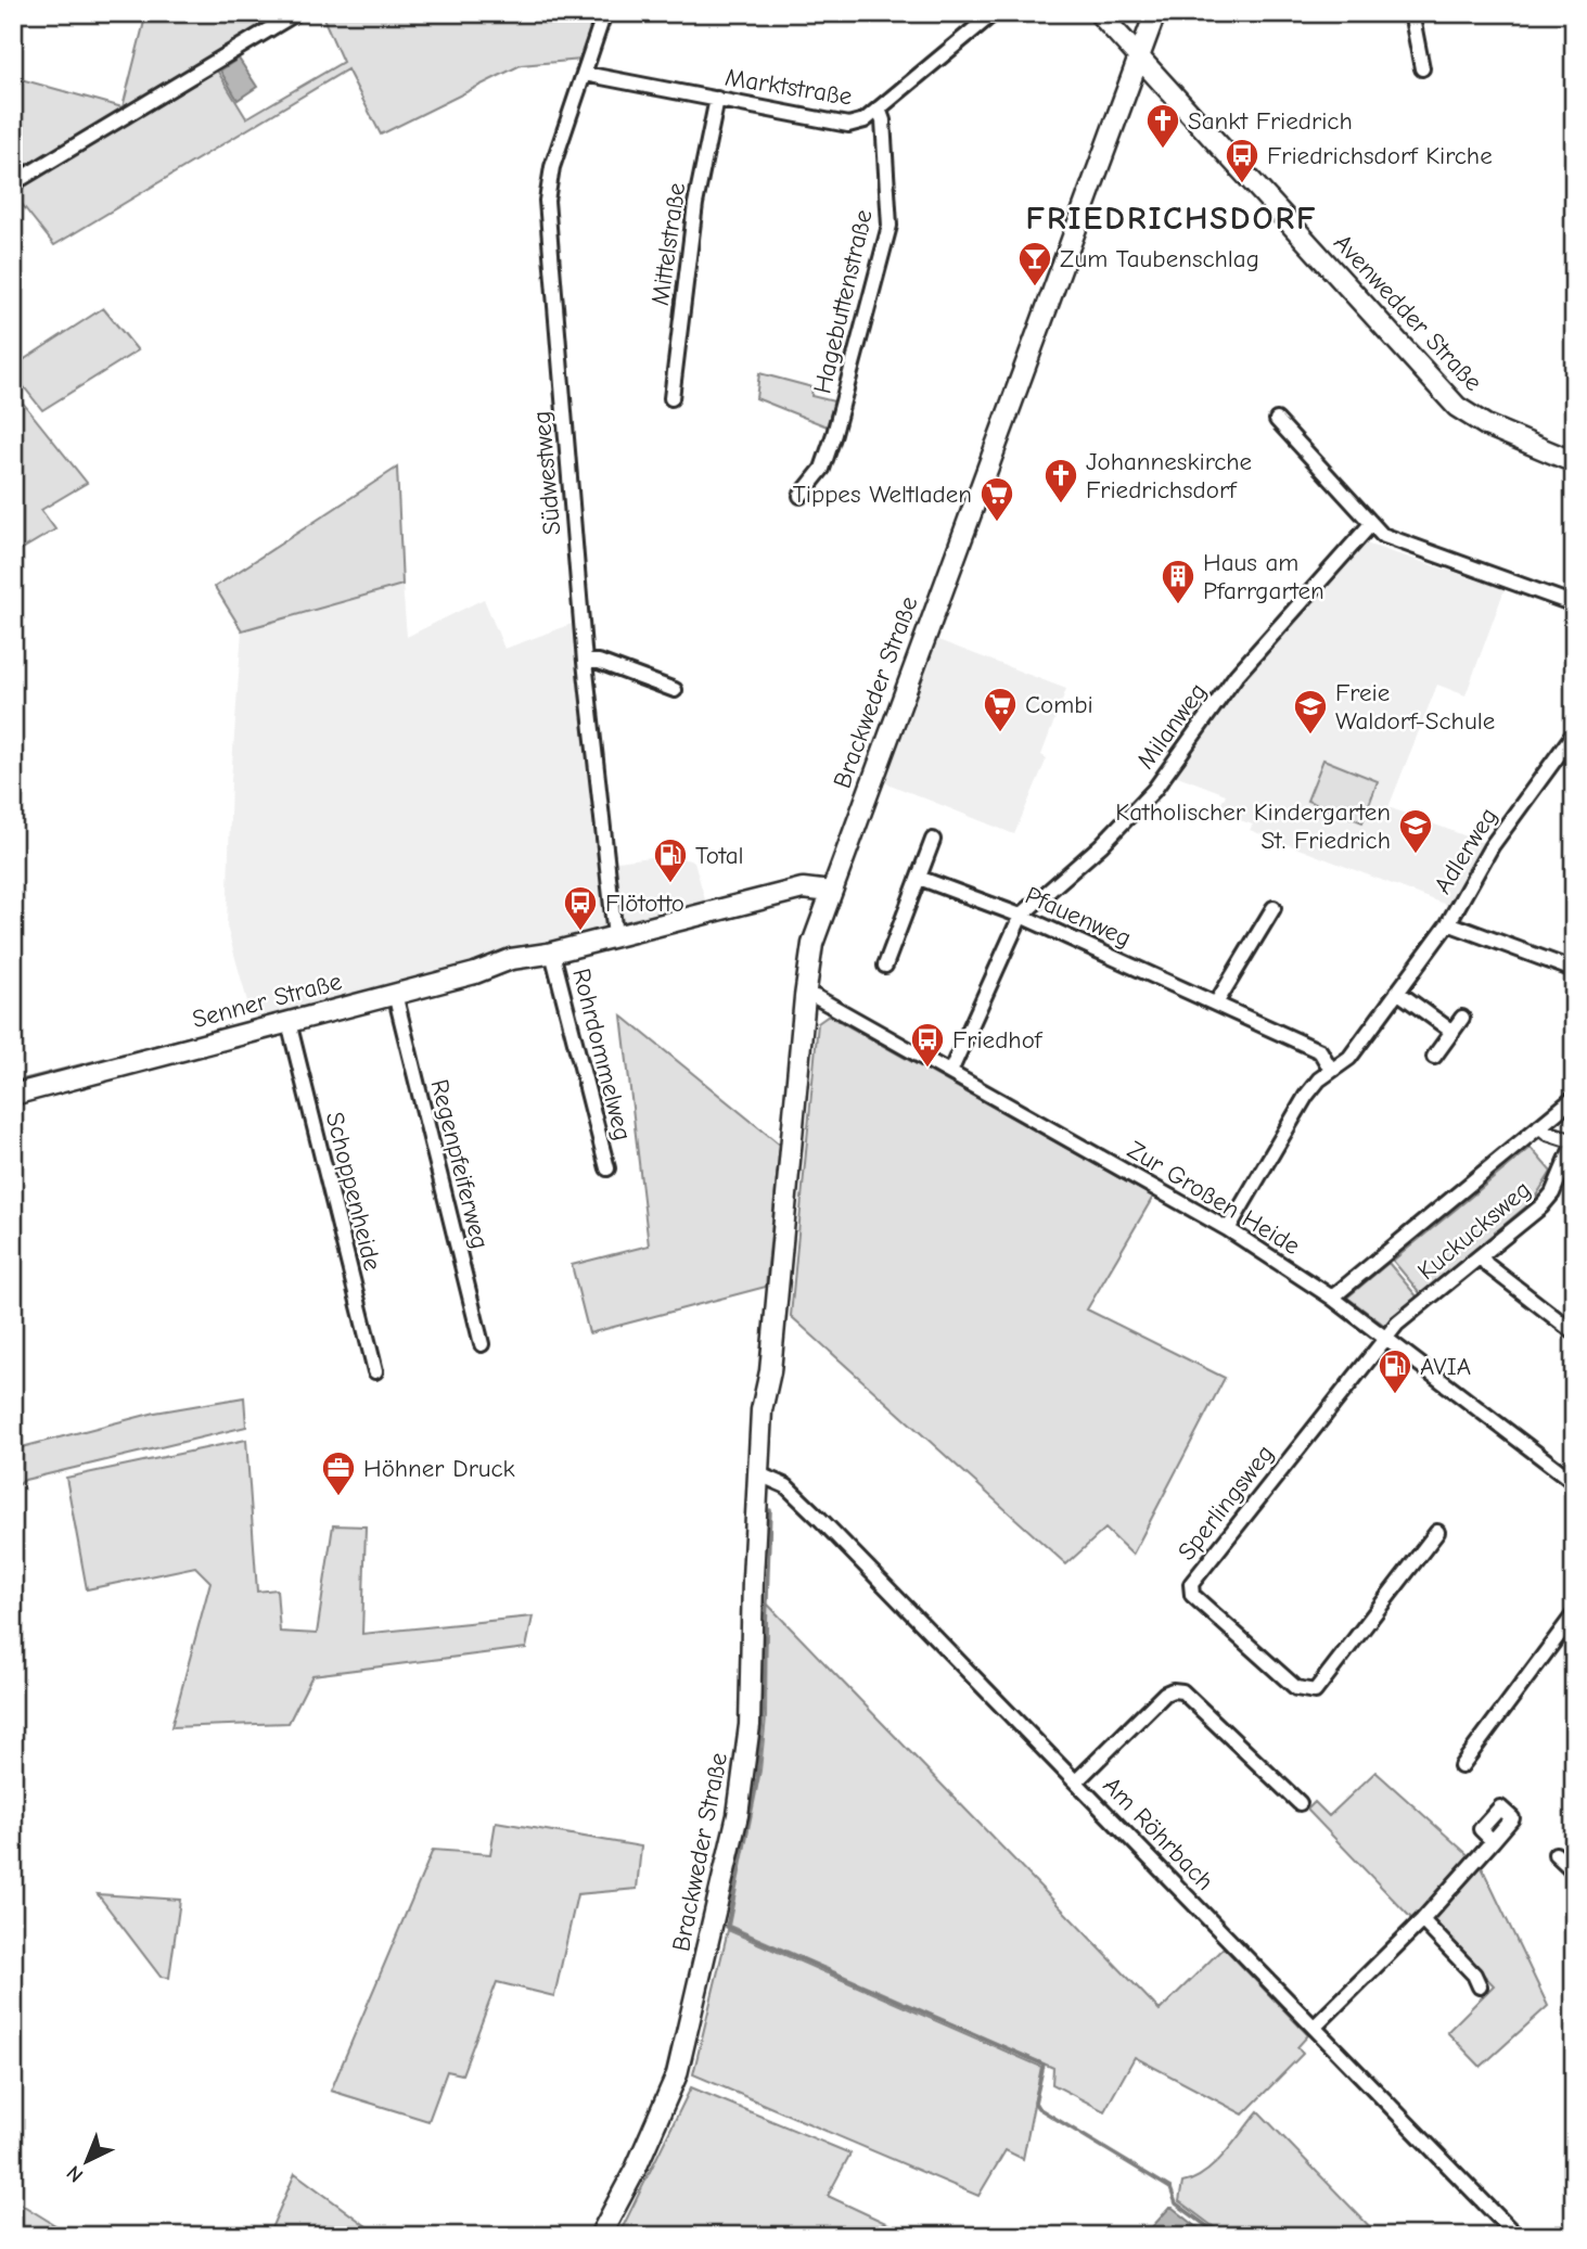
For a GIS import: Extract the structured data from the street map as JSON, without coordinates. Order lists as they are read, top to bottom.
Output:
{
  "streets": {
    "main road": ["Avenwedder Straße", "Brackweder Straße", "Senner Straße"],
    "street": [
      "Marktstraße",
      "Mittelstraße",
      "Hagebuttenstraße",
      "Südwestweg",
      "Milanweg",
      "Adlerweg",
      "Pfauenweg",
      "Rohrdommelweg",
      "Regenpfeiferweg",
      "Schoppenheide",
      "Zur Großen Heide",
      "Kuckucksweg",
      "Sperlingsweg",
      "Am Röhrbach"
    ]
  },
  "crossings": [
    ["Marktstraße", "Mittelstraße"],
    ["Marktstraße", "Hagebuttenstraße"],
    ["Marktstraße", "Südwestweg"],
    ["Avenwedder Straße", "Brackweder Straße"],
    ["Südwestweg", "Senner Straße"],
    ["Brackweder Straße", "Senner Straße"],
    ["Brackweder Straße", "Zur Großen Heide"],
    ["Brackweder Straße", "Am Röhrbach"],
    ["Milanweg", "Pfauenweg"],
    ["Milanweg", "Zur Großen Heide"],
    ["Adlerweg", "Pfauenweg"],
    ["Adlerweg", "Zur Großen Heide"],
    ["Senner Straße", "Rohrdommelweg"],
    ["Senner Straße", "Regenpfeiferweg"],
    ["Senner Straße", "Schoppenheide"],
    ["Zur Großen Heide", "Kuckucksweg"],
    ["Zur Großen Heide", "Sperlingsweg"],
    ["Kuckucksweg", "Sperlingsweg"]
  ],
  "districts": ["FRIEDRICHSDORF"],
  "places": {
    "church": ["Sankt Friedrich", "Johanneskirche Friedrichsdorf"],
    "bus stop": ["Friedrichsdorf Kirche", "Flötotto", "Friedhof"],
    "bar": ["Zum Taubenschlag"],
    "supermarket": ["Tippes Weltladen", "Combi"],
    "building": ["Haus am Pfarrgarten"],
    "school or university": ["Freie Waldorf-Schule", "Katholischer Kindergarten St. Friedrich"],
    "fuel station": ["Total", "AVIA"],
    "office": ["Höhner Druck"]
  },
  "north": "bottom left"
}
